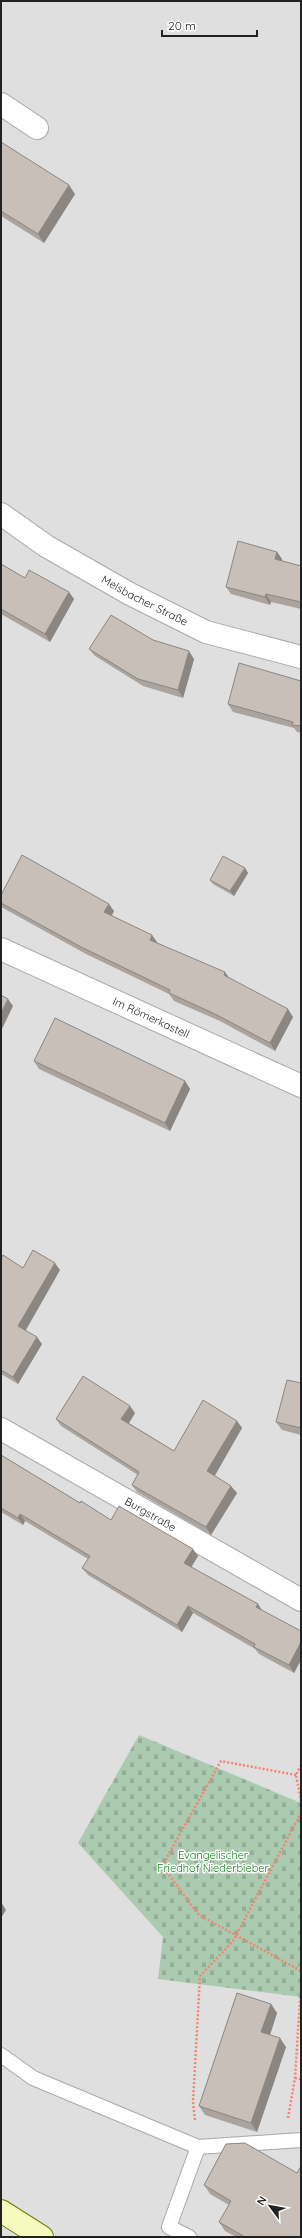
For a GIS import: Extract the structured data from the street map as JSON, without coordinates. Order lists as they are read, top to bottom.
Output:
{
  "streets": {
    "street": ["Melsbacher Straße", "Im Römerkastell", "Burgstraße"]
  },
  "parks": ["Evangelischer Friedhof Niederbieber"],
  "scale_bar": "20 m",
  "north": "top left"
}
